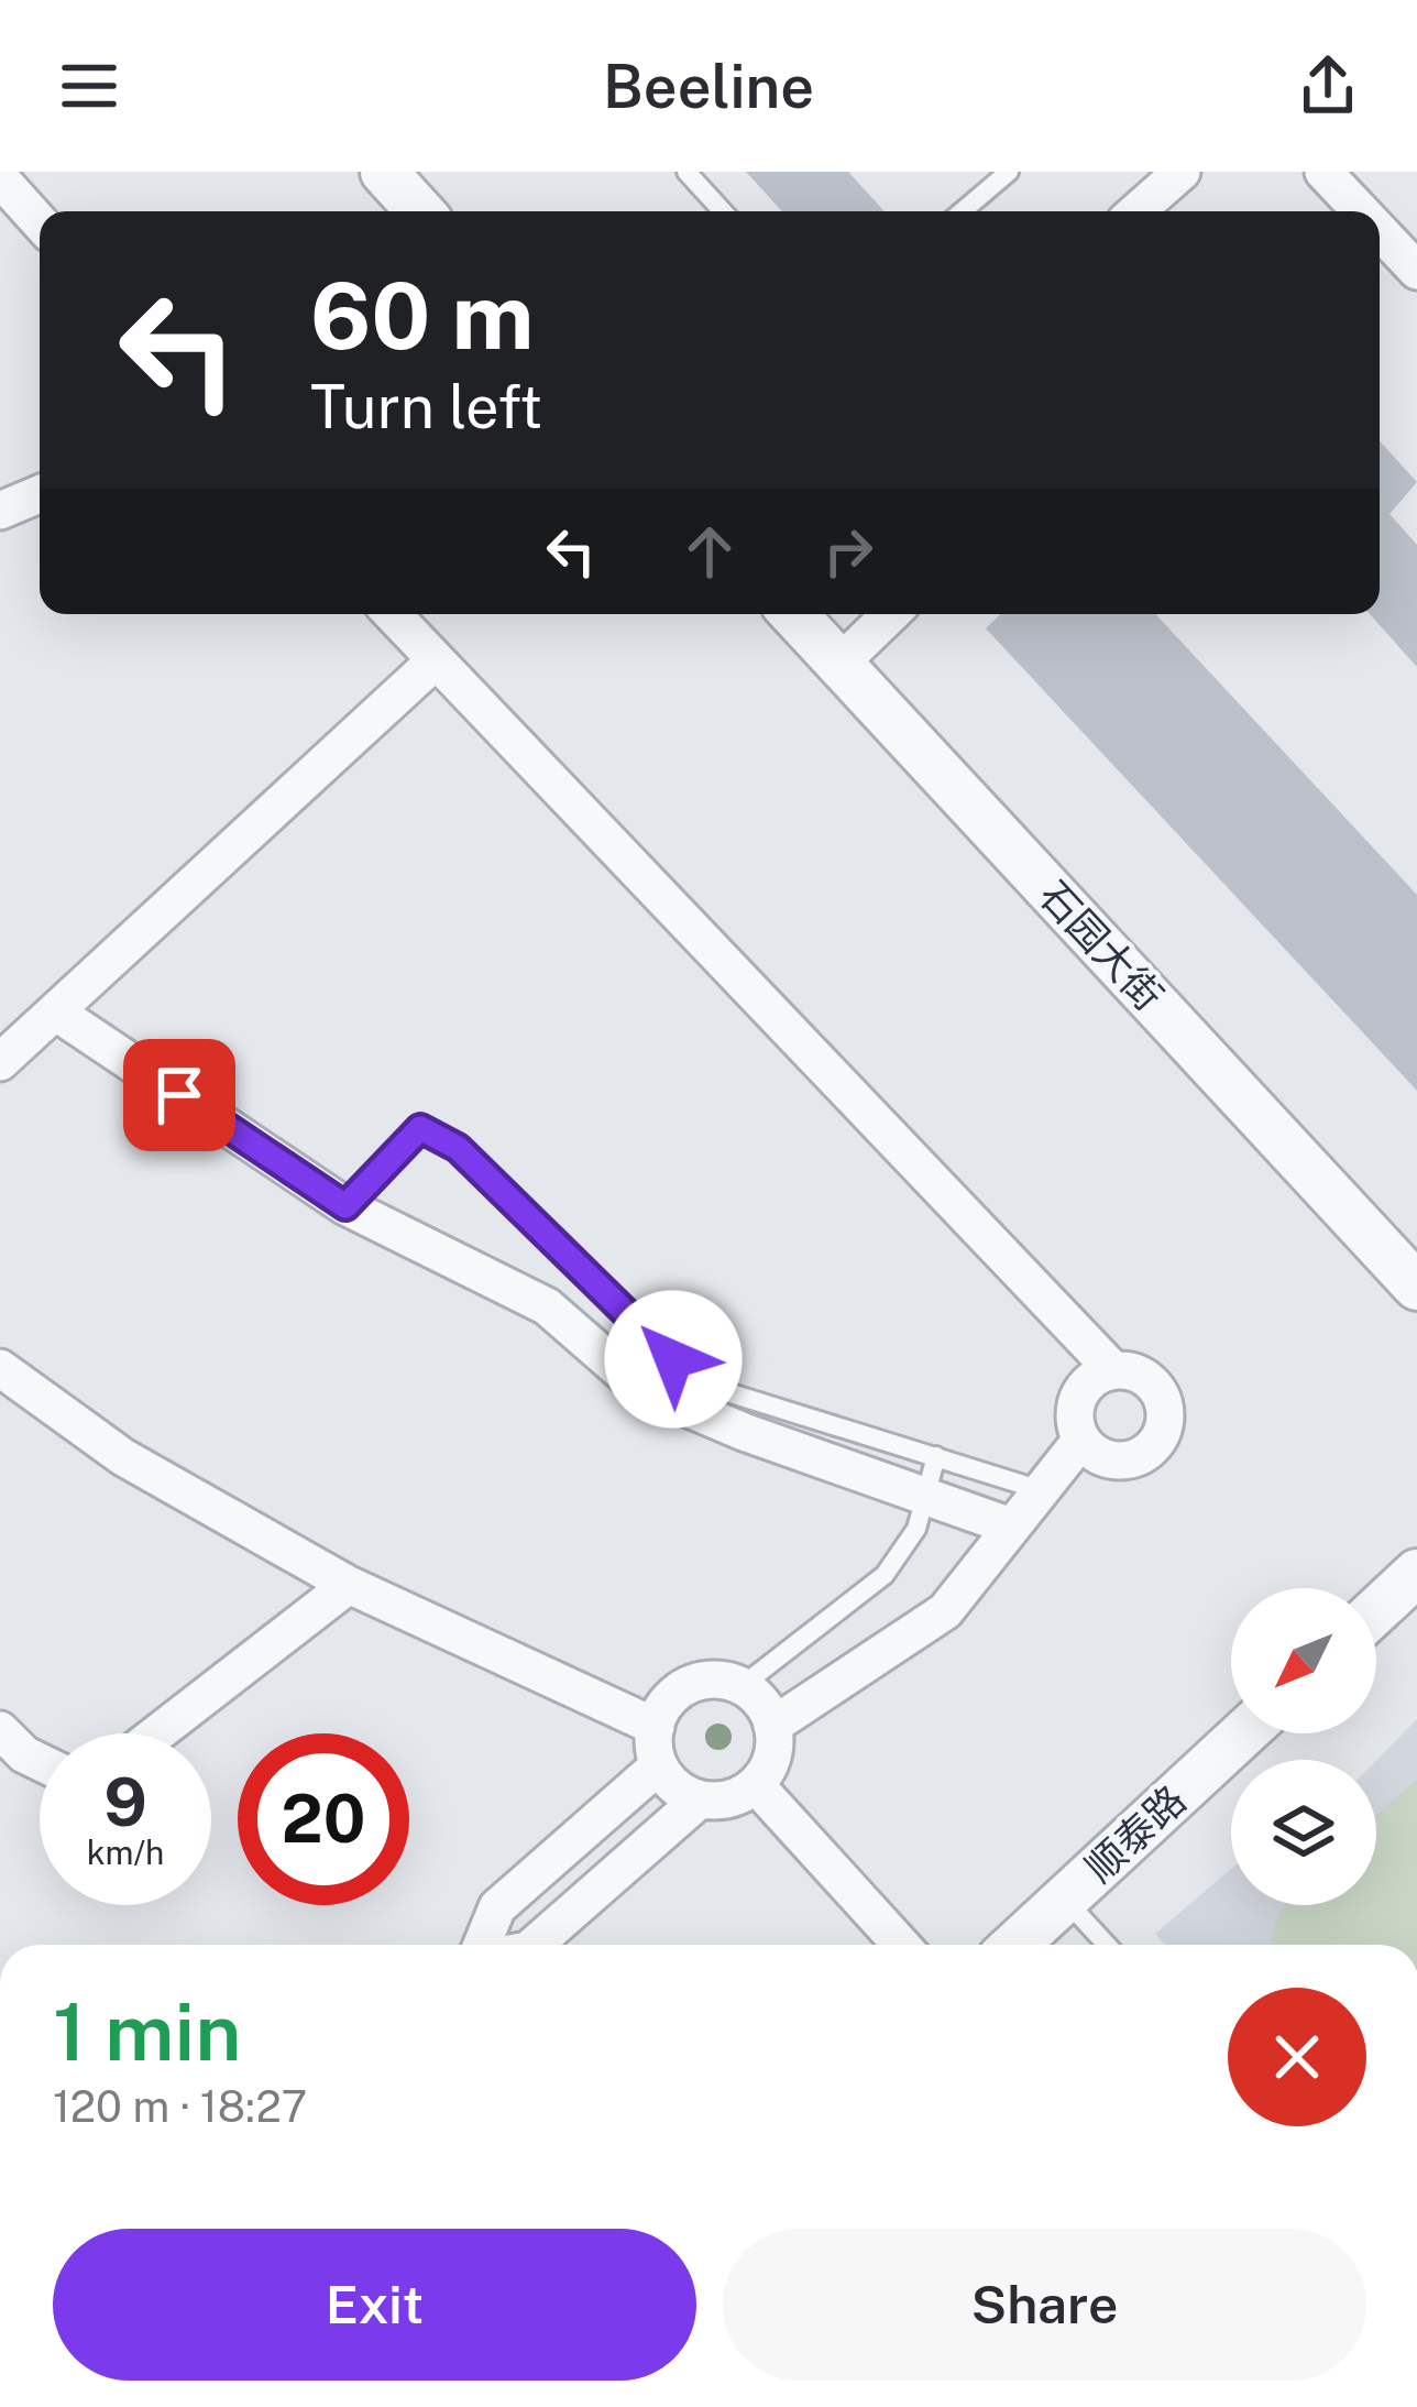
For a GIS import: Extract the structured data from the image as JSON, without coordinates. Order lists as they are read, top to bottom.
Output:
{
  "streets": {
    "street": ["石园大街", "顺泰路"]
  },
  "north": "bottom left",
  "page": {
    "header": "Beeline",
    "turn": ["60 m", "Turn left"],
    "speed": "9 km/h",
    "limit": "20",
    "heading": ["1 min", "120 m · 18:27"],
    "buttons": ["Exit", "Share"]
  }
}
